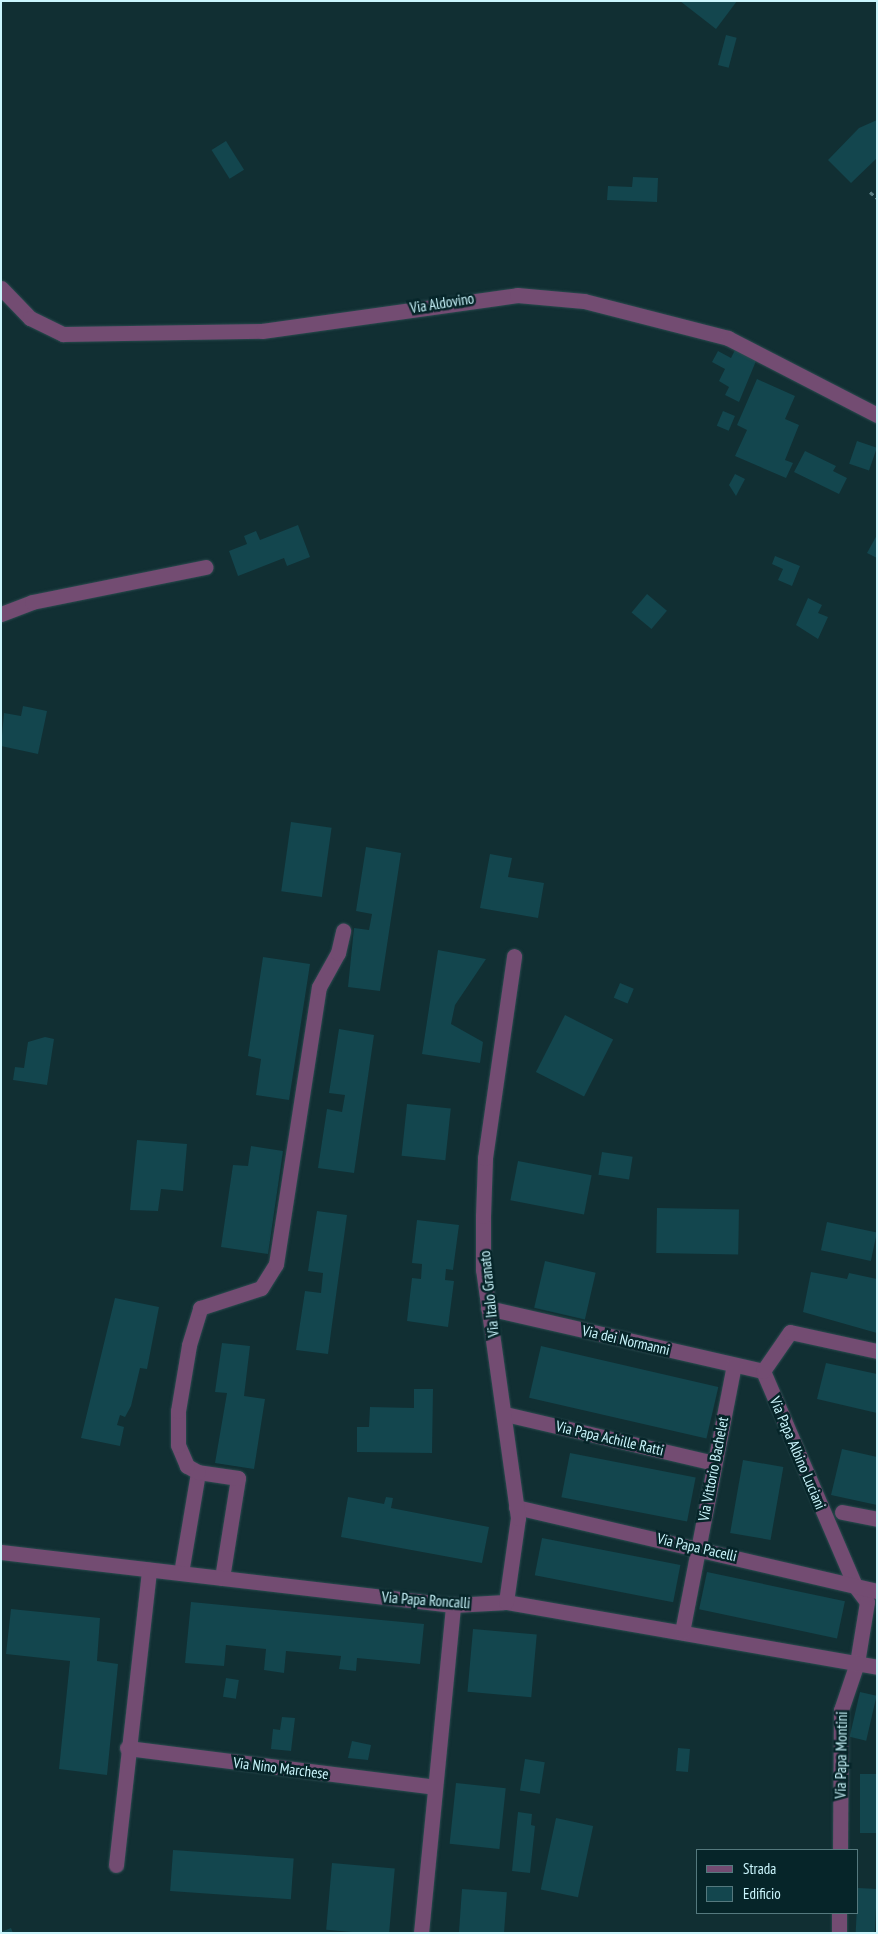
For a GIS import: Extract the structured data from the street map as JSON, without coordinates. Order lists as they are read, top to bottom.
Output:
{
  "streets": {
    "street": [
      "Via Aldovino",
      "Via Italo Granato",
      "Via dei Normanni",
      "Via Papa Achille Ratti",
      "Via Papa Albino Luciani",
      "Via Vittorio Bachelet",
      "Via Papa Pacelli",
      "Via Papa Roncalli",
      "Via Papa Montini",
      "Via Nino Marchese"
    ]
  },
  "crossings": [
    ["Via Italo Granato", "Via dei Normanni"],
    ["Via Italo Granato", "Via Papa Achille Ratti"],
    ["Via Italo Granato", "Via Papa Pacelli"],
    ["Via Italo Granato", "Via Papa Roncalli"],
    ["Via dei Normanni", "Via Papa Albino Luciani"],
    ["Via dei Normanni", "Via Vittorio Bachelet"],
    ["Via Papa Achille Ratti", "Via Vittorio Bachelet"],
    ["Via Papa Albino Luciani", "Via Papa Pacelli"],
    ["Via Papa Albino Luciani", "Via Papa Roncalli"],
    ["Via Papa Albino Luciani", "Via Papa Montini"],
    ["Via Vittorio Bachelet", "Via Papa Pacelli"],
    ["Via Vittorio Bachelet", "Via Papa Roncalli"],
    ["Via Papa Roncalli", "Via Papa Montini"]
  ],
  "legend": ["Strada", "Edificio"]
}
